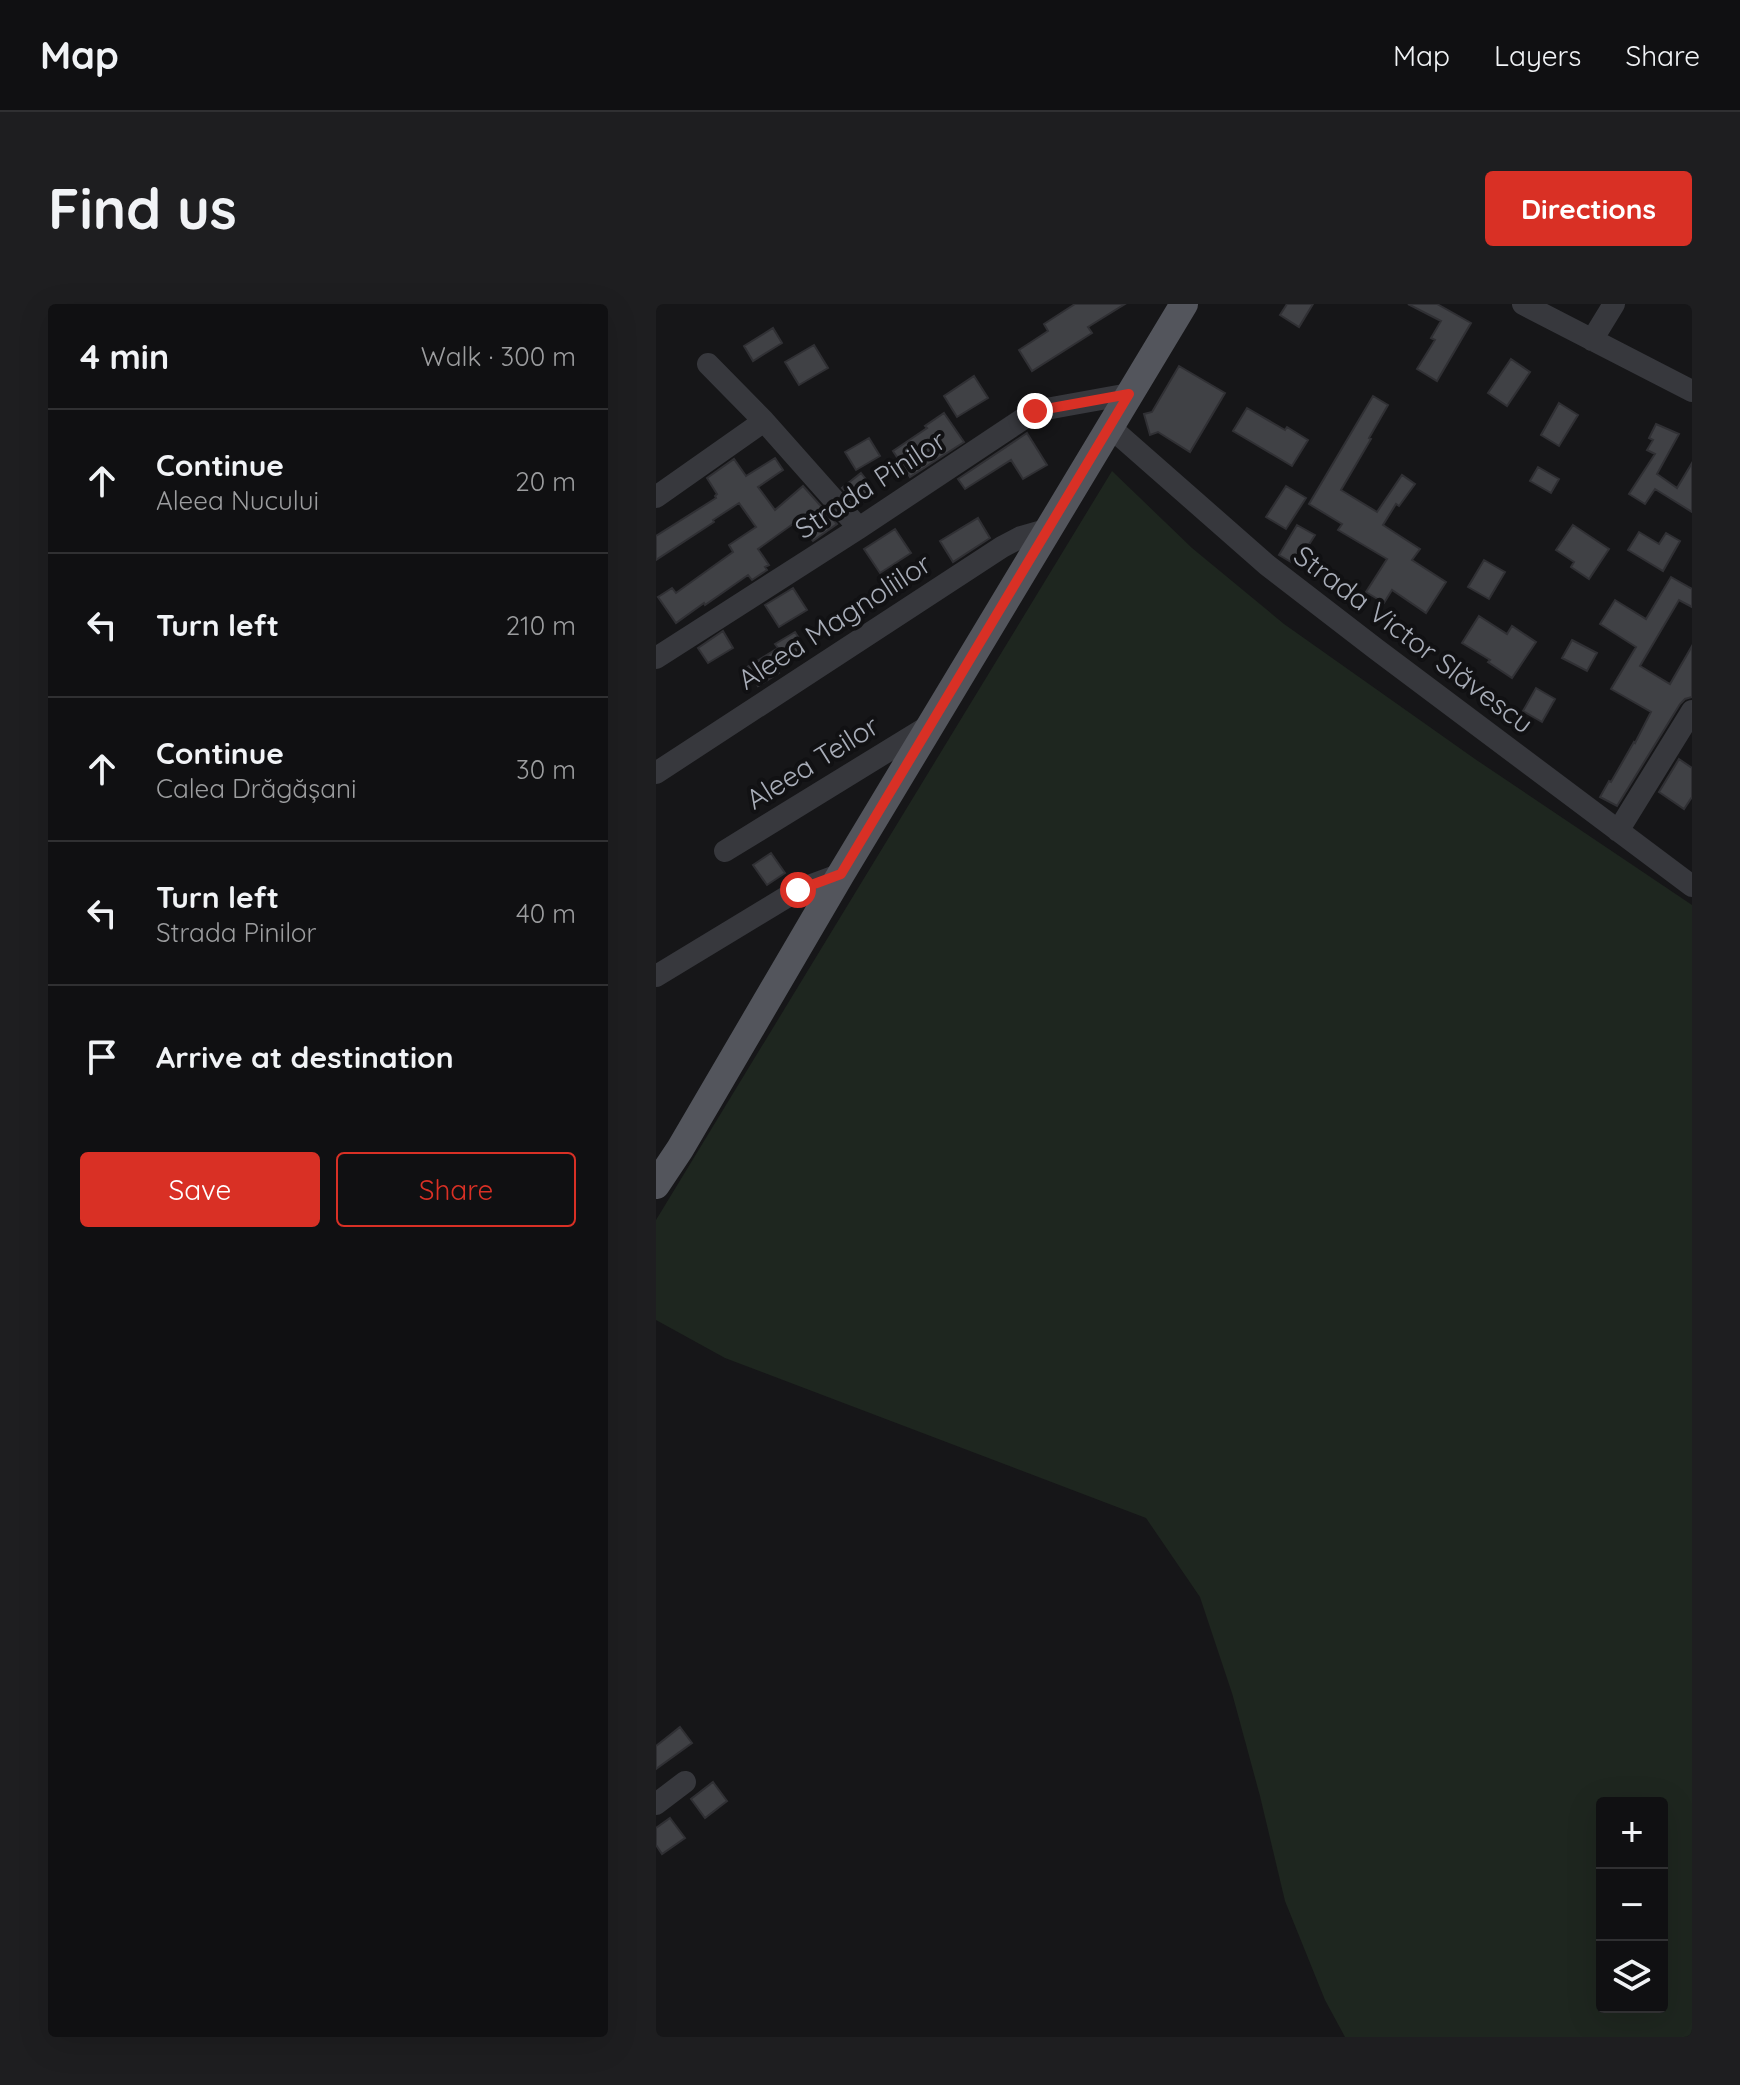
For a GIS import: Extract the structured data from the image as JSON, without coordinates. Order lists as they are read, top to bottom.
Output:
{
  "streets": {
    "street": [
      "Strada Pinilor",
      "Aleea Magnoliilor",
      "Strada Victor Slăvescu",
      "Aleea Teilor"
    ]
  },
  "page": {
    "header": "Map",
    "nav": ["Map", "Layers", "Share"],
    "buttons": [
      "Directions",
      ["Save", "Share"]
    ],
    "title": "Find us",
    "heading": ["4 min", "Walk · 300 m"],
    "list": [
      ["Continue", "Aleea Nucului", "20 m"],
      ["Turn left", "210 m"],
      ["Continue", "Calea Drăgășani", "30 m"],
      ["Turn left", "Strada Pinilor", "40 m"],
      "Arrive at destination"
    ],
    "map_buttons": ["+", "−"]
  }
}
